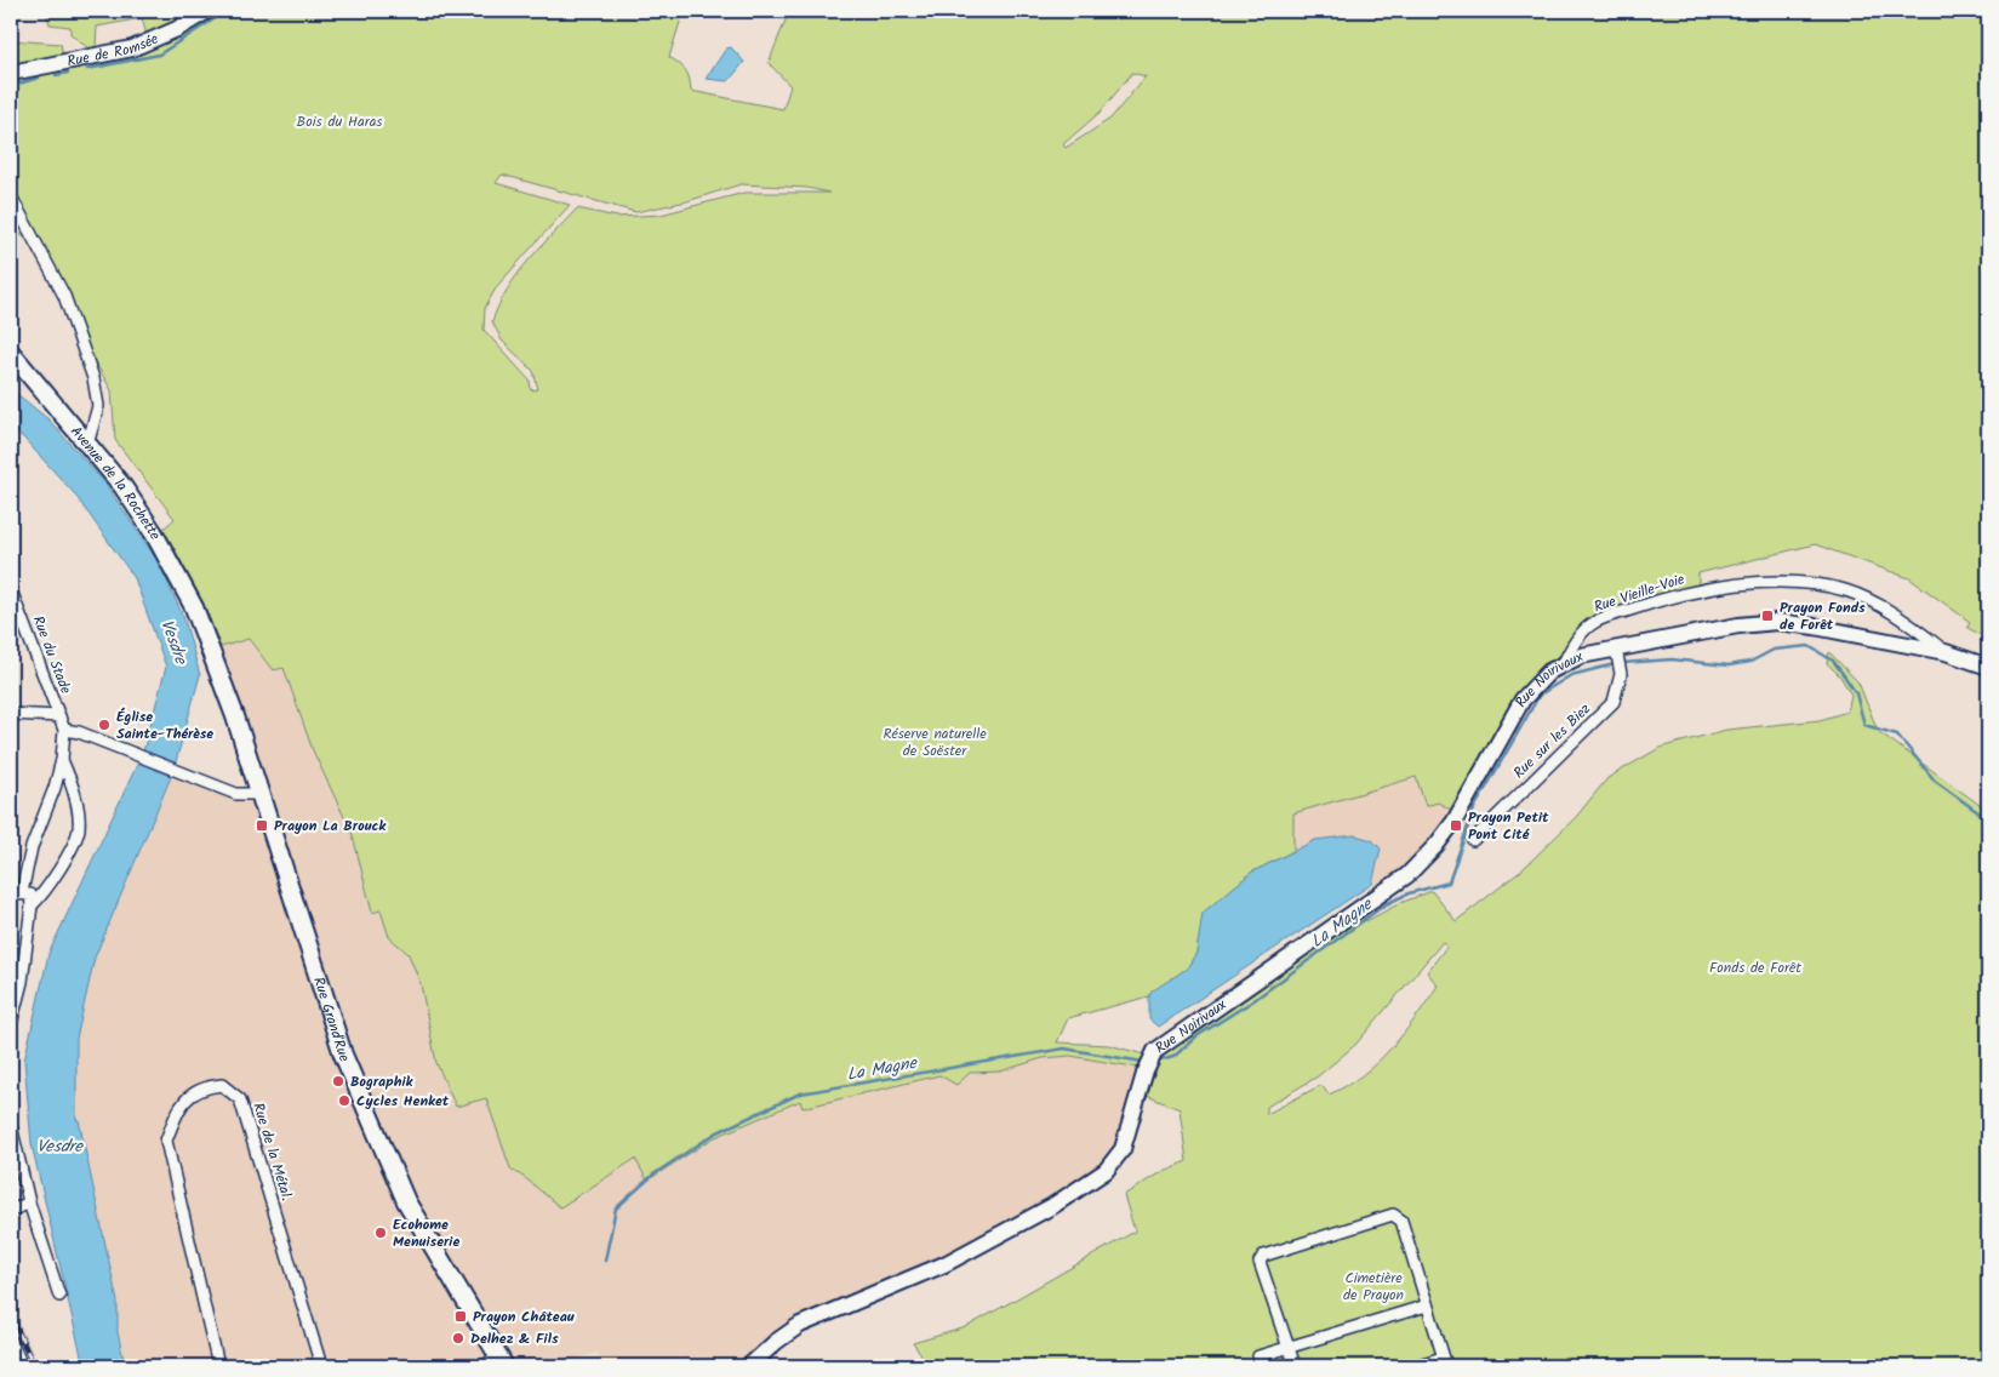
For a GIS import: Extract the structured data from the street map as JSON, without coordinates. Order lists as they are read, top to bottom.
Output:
{
  "streets": {
    "main road": [
      "Rue de Romsée",
      "Avenue de la Rochette",
      "Rue Noirivaux",
      "Rue Grand'Rue"
    ],
    "street": [
      "Rue Vieille-Voie",
      "Rue du Stade",
      "Rue sur les Biez",
      "Rue de la Métal."
    ]
  },
  "crossings": [
    ["Avenue de la Rochette", "Rue Grand'Rue"],
    ["Rue Vieille-Voie", "Rue Noirivaux"],
    ["Rue Noirivaux", "Rue sur les Biez"]
  ],
  "water": ["Vesdre", "La Magne"],
  "parks": [
    "Bois du Haras",
    "Réserve naturelle de Soëster",
    "Fonds de Forêt",
    "Cimetière de Prayon"
  ],
  "places": {
    "transit": [
      "Prayon Fonds de Forêt",
      "Prayon La Brouck",
      "Prayon Petit Pont Cité",
      "Prayon Château"
    ],
    "other": [
      "Église Sainte-Thérèse",
      "Bographik",
      "Cycles Henket",
      "Ecohome Menuiserie",
      "Delhez & Fils"
    ]
  }
}
